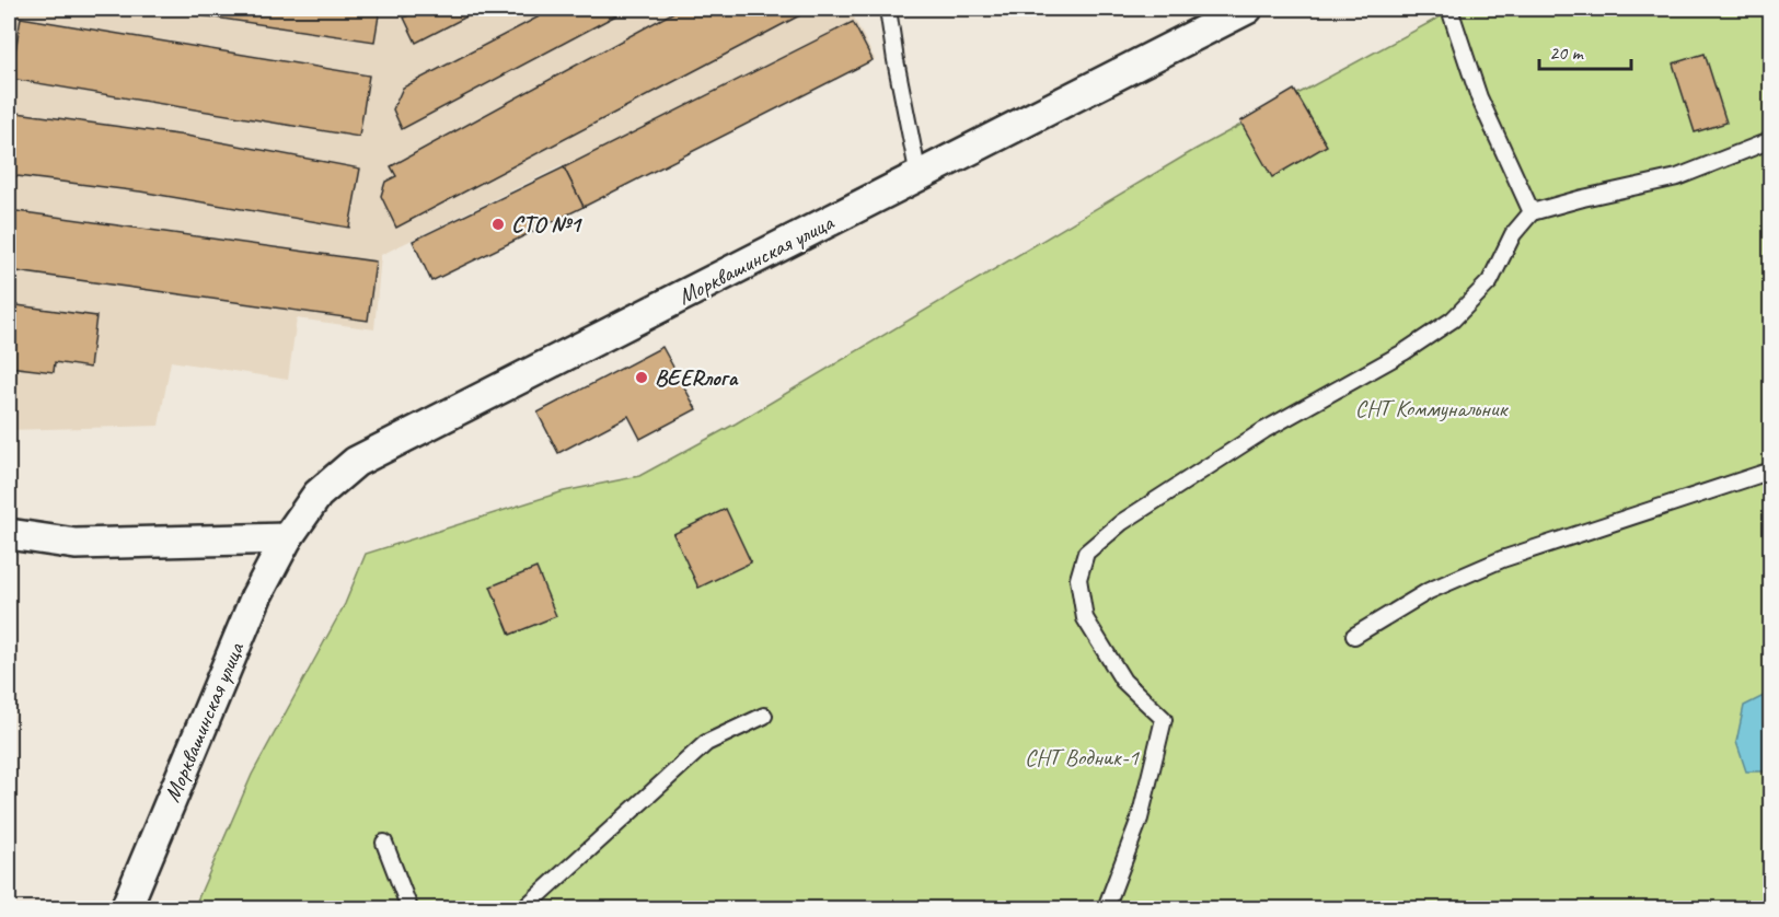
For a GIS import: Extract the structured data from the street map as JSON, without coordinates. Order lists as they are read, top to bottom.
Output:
{
  "streets": {
    "street": ["Морквашинская улица"]
  },
  "parks": ["СНТ Коммунальник", "СНТ Водник-1"],
  "places": ["СТО №1", "BEERлога"],
  "scale_bar": "20 m"
}
